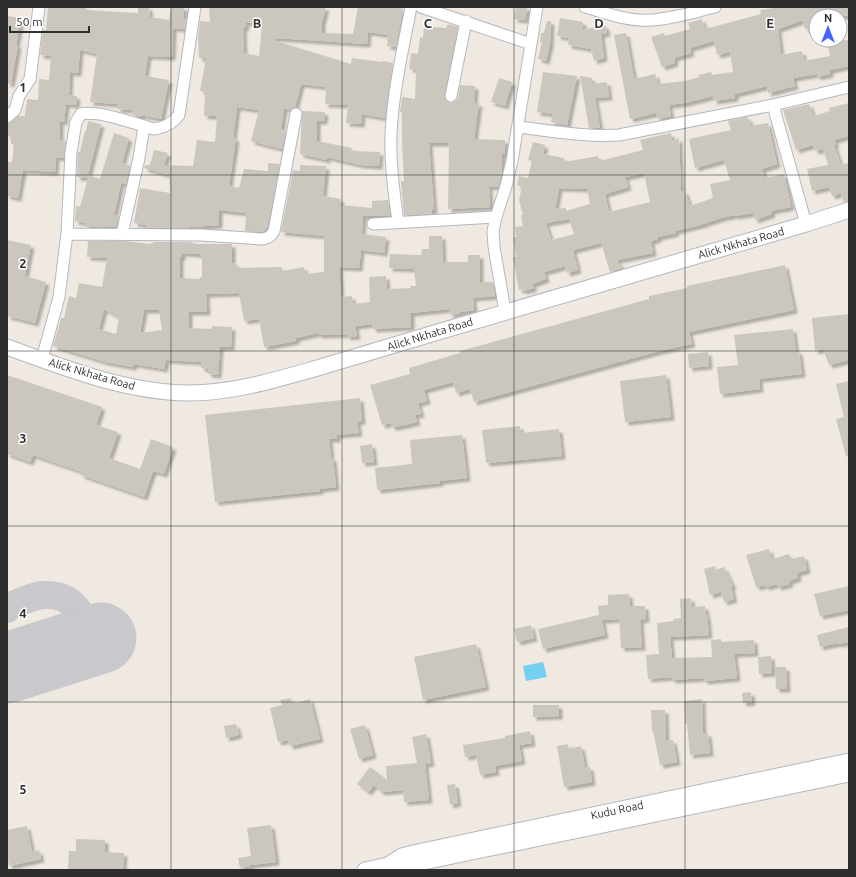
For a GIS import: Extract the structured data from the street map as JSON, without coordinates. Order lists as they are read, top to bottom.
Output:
{
  "streets": {
    "main road": ["Alick Nkhata Road", "Kudu Road"]
  },
  "scale_bar": "50 m",
  "north": "top",
  "grid": {
    "columns": [
      "B",
      "C",
      "D",
      "E"
    ],
    "rows": [
      "1",
      "2",
      "3",
      "4",
      "5"
    ]
  }
}
